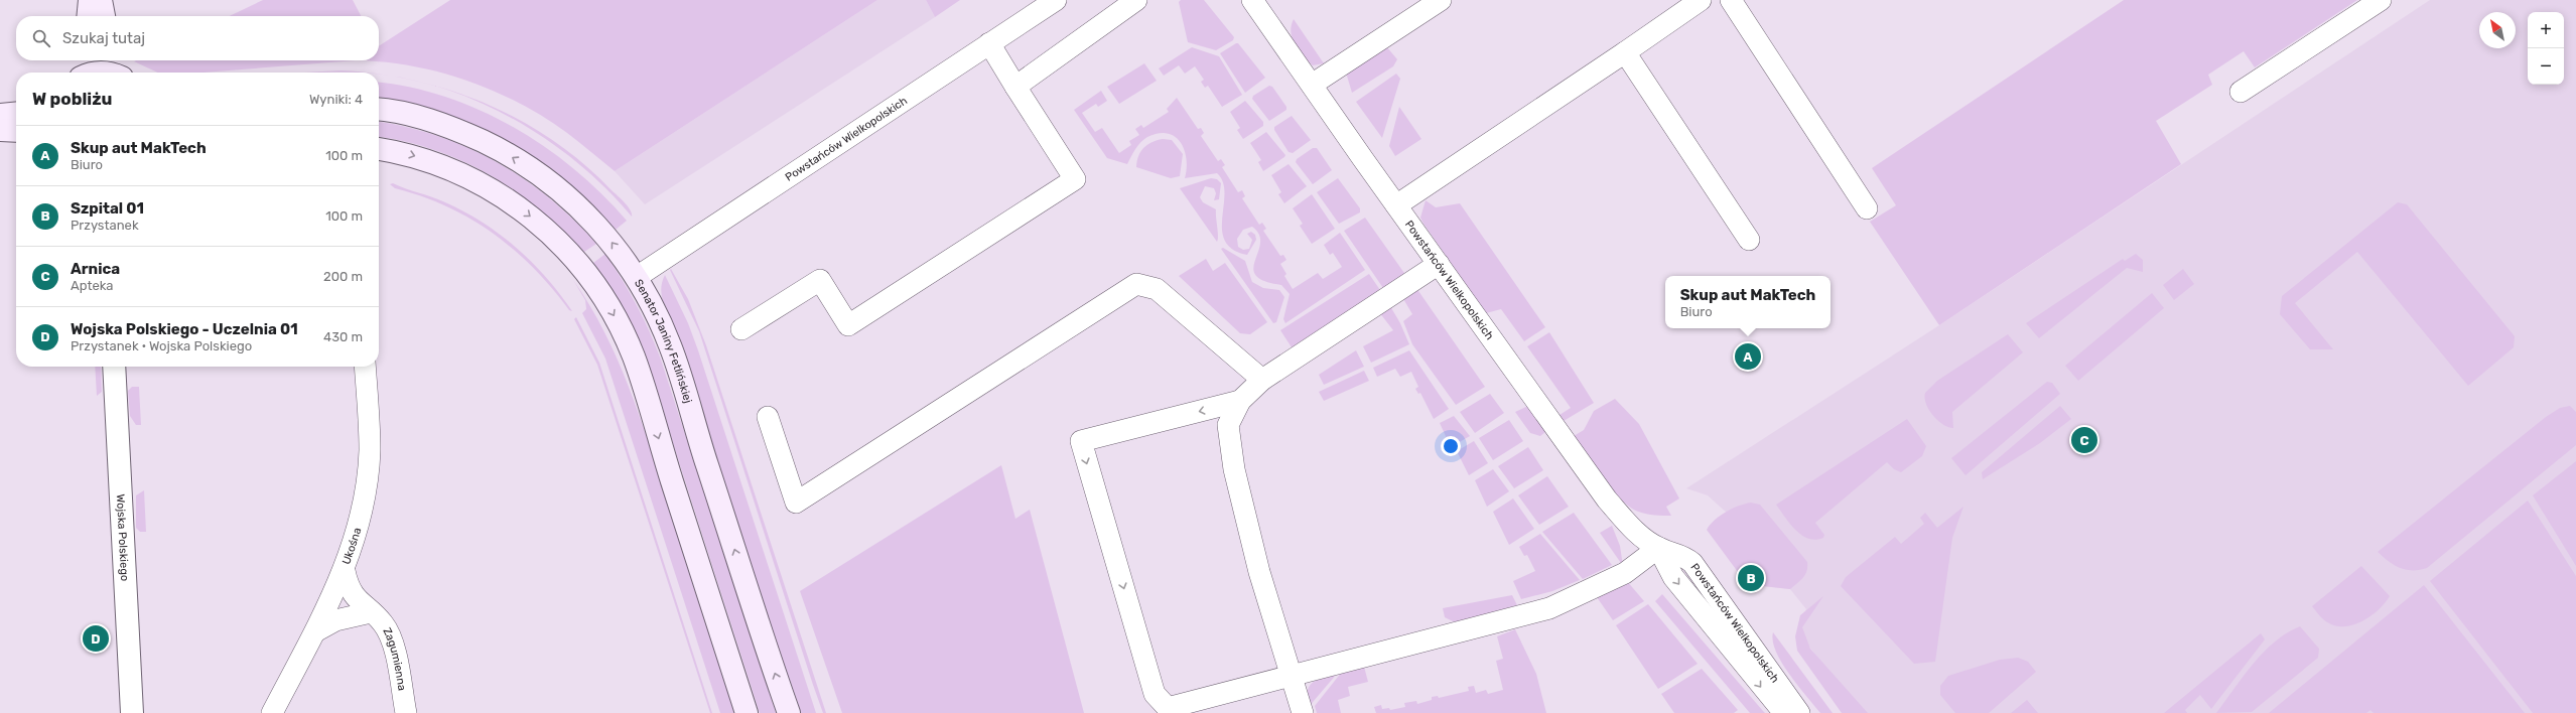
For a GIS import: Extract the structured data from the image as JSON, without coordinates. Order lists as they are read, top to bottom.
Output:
{
  "streets": {
    "main road": ["Senator Janiny Fetlińskiej"],
    "street": [
      "Powstańców Wielkopolskich",
      "Wojska Polskiego",
      "Ukośna",
      "Zagumienna"
    ]
  },
  "crossings": [
    ["Powstańców Wielkopolskich", "Senator Janiny Fetlińskiej"],
    ["Ukośna", "Zagumienna"]
  ],
  "north": "top left",
  "page": {
    "map_buttons": ["+", "−"],
    "search": "Szukaj tutaj",
    "heading": ["W pobliżu", "Wyniki: 4"],
    "list": [
      {
        "mark": "A",
        "name": "Skup aut MakTech",
        "note": "Biuro",
        "value": "100 m"
      },
      {
        "mark": "B",
        "name": "Szpital 01",
        "note": "Przystanek",
        "value": "100 m"
      },
      {
        "mark": "C",
        "name": "Arnica",
        "note": "Apteka",
        "value": "200 m"
      },
      {
        "mark": "D",
        "name": "Wojska Polskiego - Uczelnia 01",
        "note": "Przystanek · Wojska Polskiego",
        "value": "430 m"
      }
    ],
    "popup": ["Skup aut MakTech", "Biuro"],
    "pins": [
      "A",
      "C",
      "B",
      "D"
    ]
  }
}
